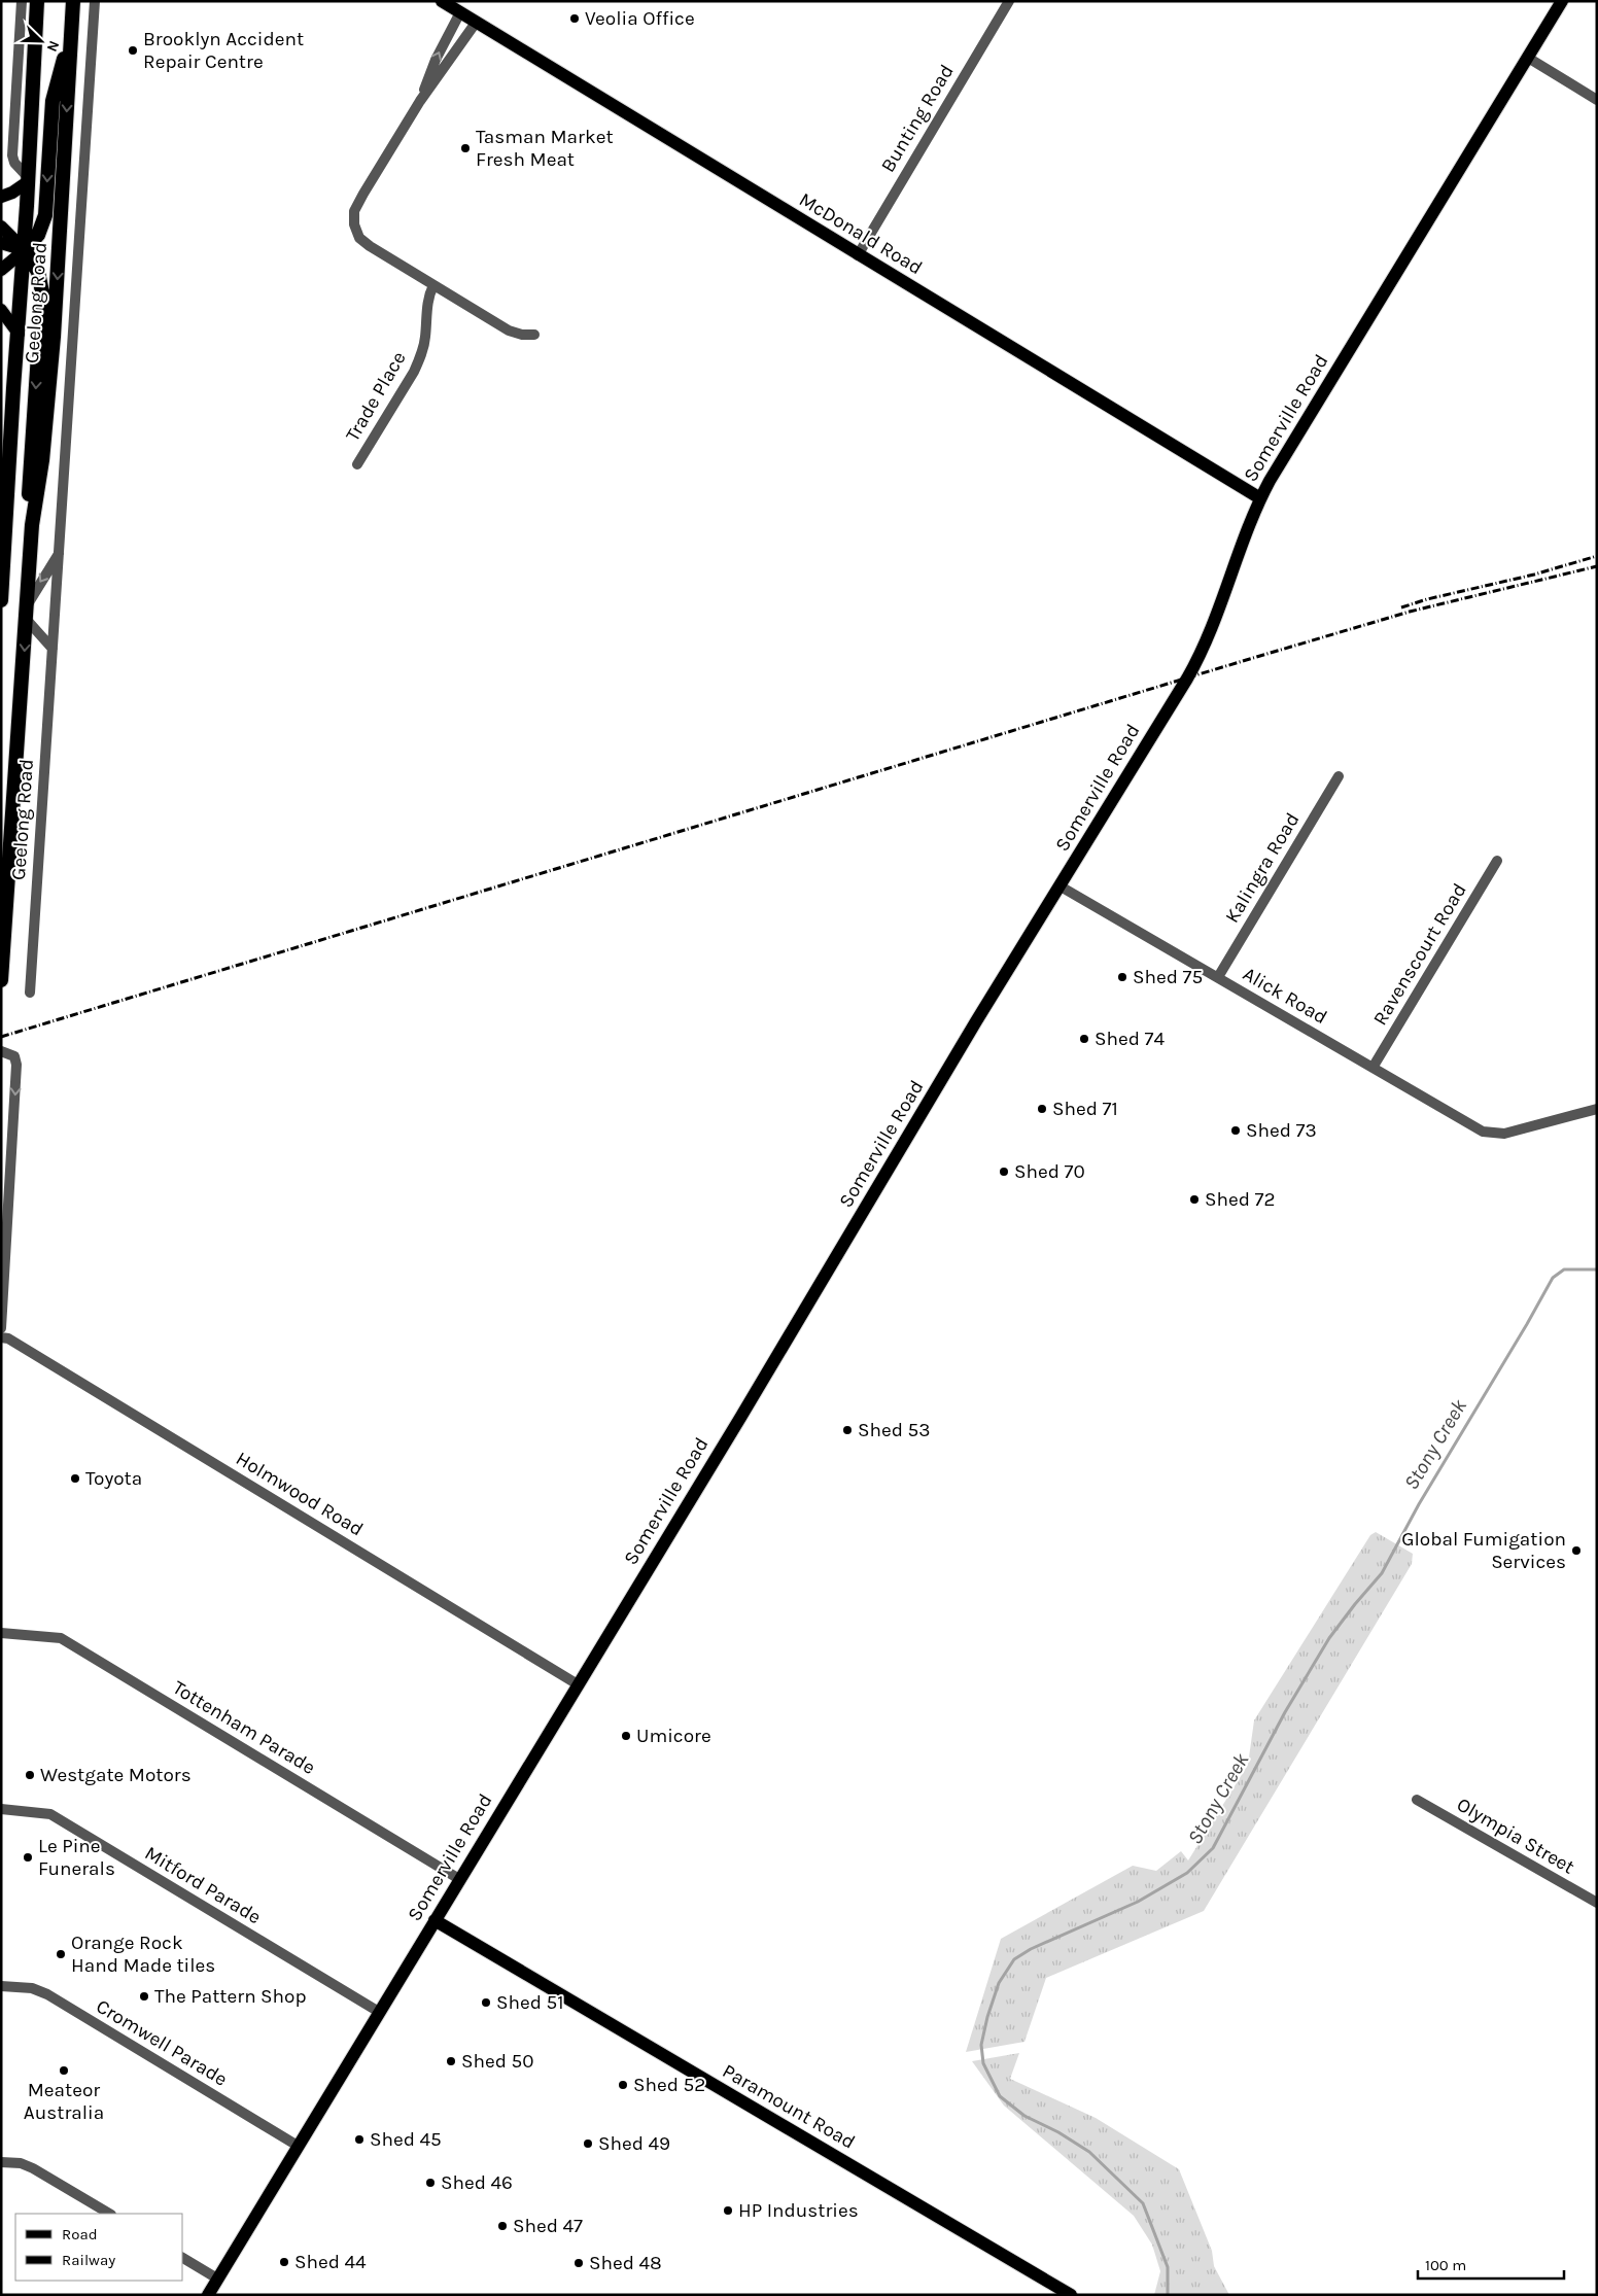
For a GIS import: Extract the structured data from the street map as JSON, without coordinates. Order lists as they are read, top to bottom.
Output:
{
  "streets": {
    "highway": ["Geelong Road"],
    "main road": ["McDonald Road", "Somerville Road", "Paramount Road"],
    "street": [
      "Bunting Road",
      "Trade Place",
      "Kalingra Road",
      "Ravenscourt Road",
      "Alick Road",
      "Holmwood Road",
      "Tottenham Parade",
      "Olympia Street",
      "Mitford Parade",
      "Cromwell Parade"
    ]
  },
  "crossings": [
    ["Bunting Road", "McDonald Road"],
    ["McDonald Road", "Somerville Road"],
    ["Somerville Road", "Alick Road"],
    ["Somerville Road", "Holmwood Road"],
    ["Somerville Road", "Tottenham Parade"],
    ["Somerville Road", "Mitford Parade"],
    ["Somerville Road", "Cromwell Parade"],
    ["Somerville Road", "Paramount Road"],
    ["Kalingra Road", "Alick Road"],
    ["Ravenscourt Road", "Alick Road"]
  ],
  "water": ["Stony Creek"],
  "places": [
    "Veolia Office",
    "Brooklyn Accident Repair Centre",
    "Tasman Market Fresh Meat",
    "Shed 75",
    "Shed 74",
    "Shed 71",
    "Shed 73",
    "Shed 70",
    "Shed 72",
    "Shed 53",
    "Toyota",
    "Global Fumigation Services",
    "Umicore",
    "Westgate Motors",
    "Le Pine Funerals",
    "Orange Rock Hand Made tiles",
    "The Pattern Shop",
    "Shed 51",
    "Shed 50",
    "Meateor Australia",
    "Shed 52",
    "Shed 45",
    "Shed 49",
    "Shed 46",
    "HP Industries",
    "Shed 47",
    "Shed 44",
    "Shed 48"
  ],
  "legend": ["Road", "Railway"],
  "scale_bar": "100 m",
  "north": "bottom right"
}
